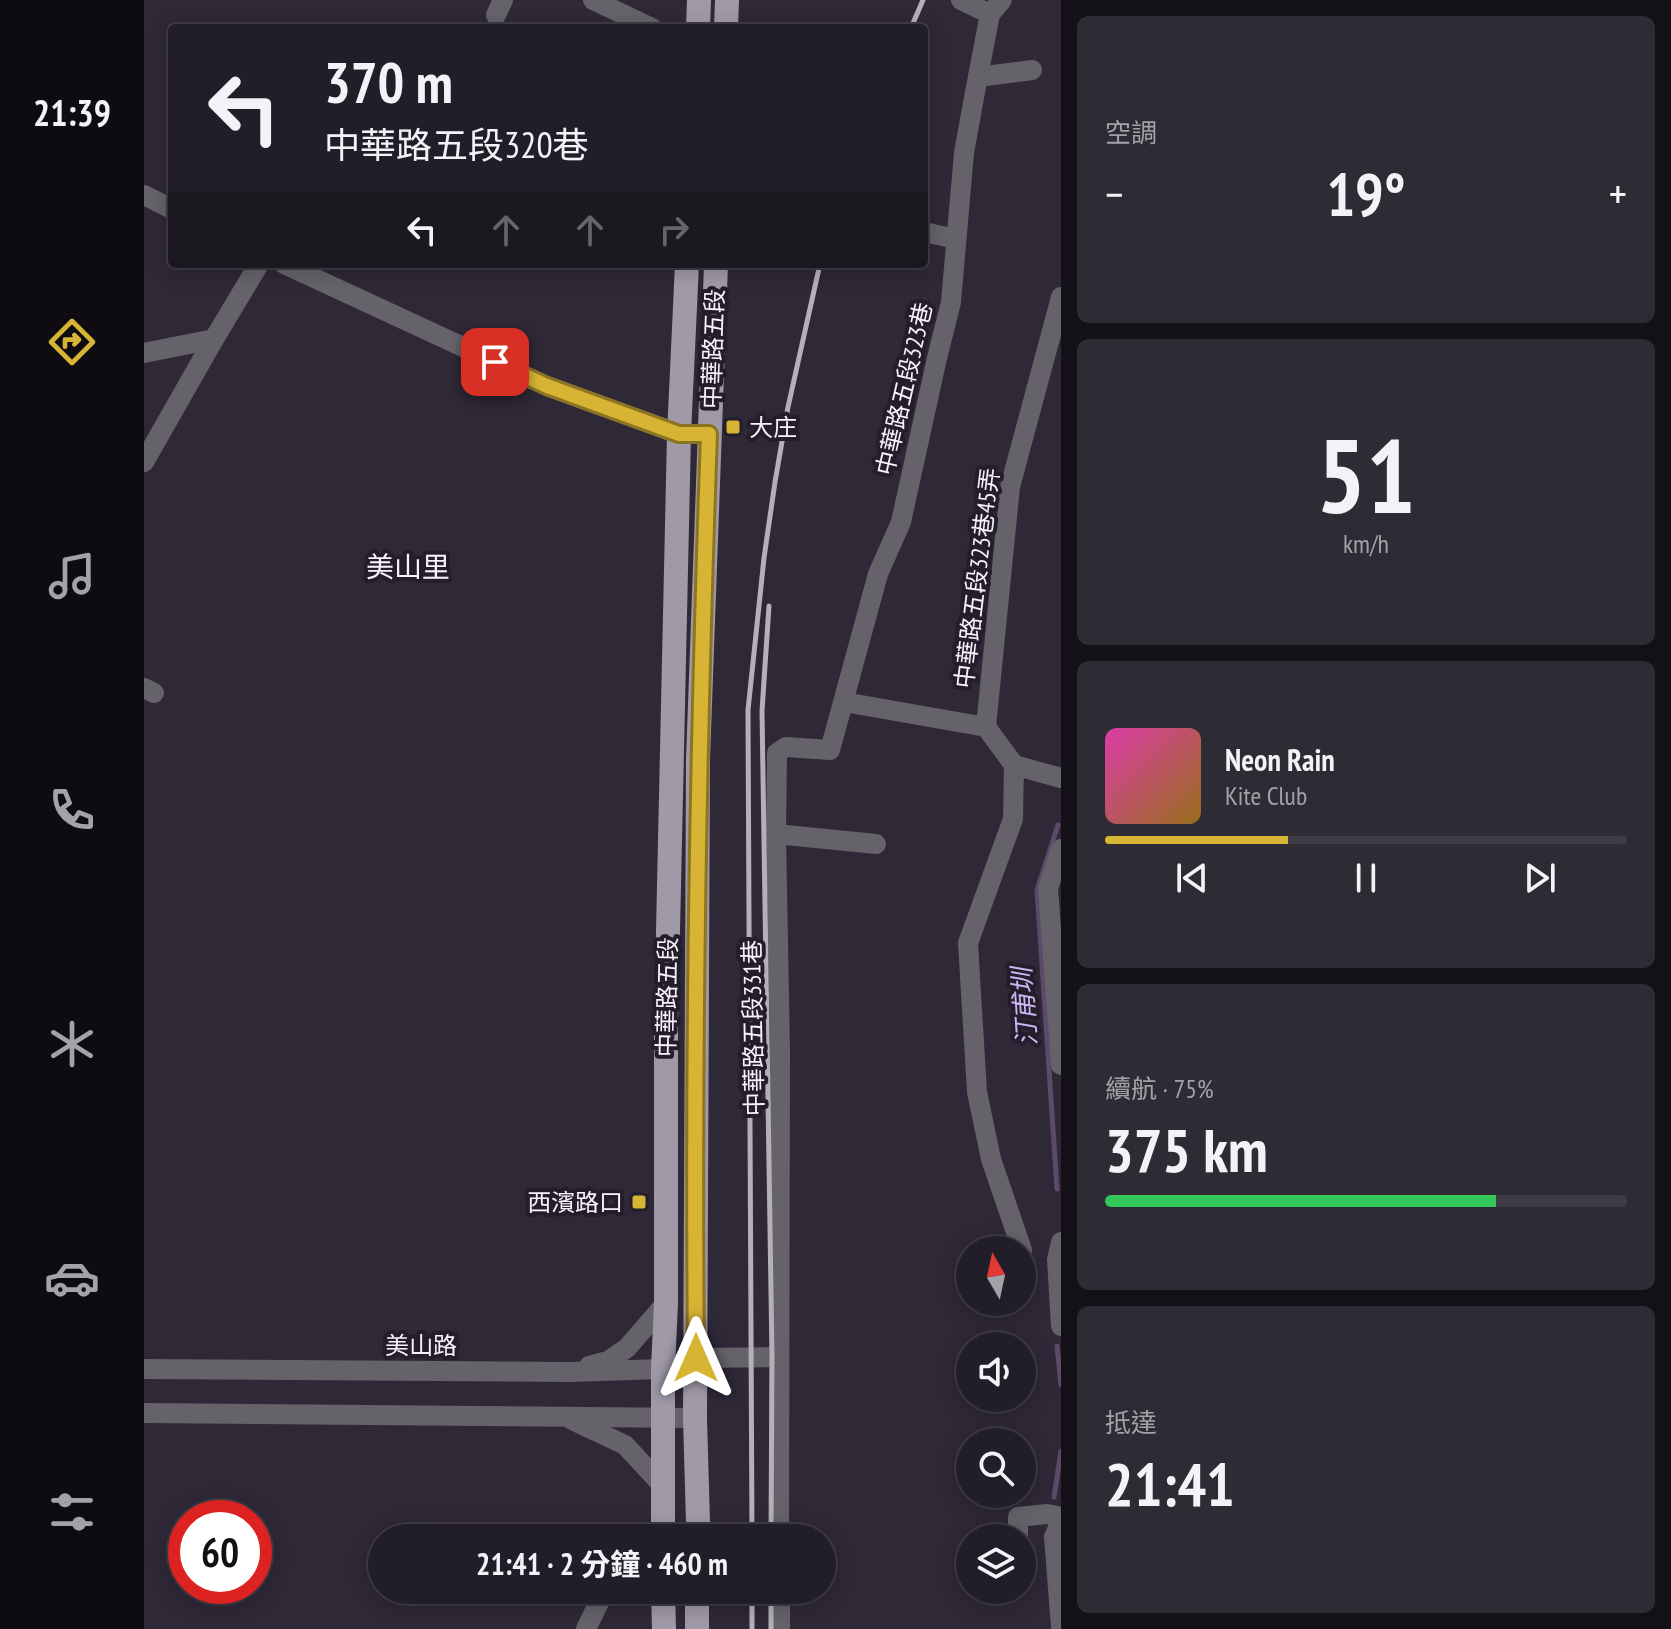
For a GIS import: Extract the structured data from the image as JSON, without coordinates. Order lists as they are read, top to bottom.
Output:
{
  "streets": {
    "main road": ["中華路五段"],
    "street": [
      "中華路五段323巷",
      "中華路五段323巷45弄",
      "中華路五段331巷",
      "美山路"
    ]
  },
  "crossings": [
    ["中華路五段", "美山路"],
    ["中華路五段323巷", "中華路五段331巷"]
  ],
  "districts": ["美山里"],
  "water": ["汀甫圳"],
  "places": {
    "transit": ["大庄", "西濱路口"]
  },
  "north": "top",
  "page": {
    "tabs": "21:39",
    "tile": [
      "空調",
      ["51", "km/h"],
      ["續航 · 75%", "375 km"],
      ["抵達", "21:41"]
    ],
    "turn": ["370 m", "中華路五段320巷"],
    "heat": ["−", "19°", "+"],
    "song": ["Neon Rain", "Kite Club"],
    "limit": "60",
    "trip": "21:41 · 2 分鐘 · 460 m"
  }
}
